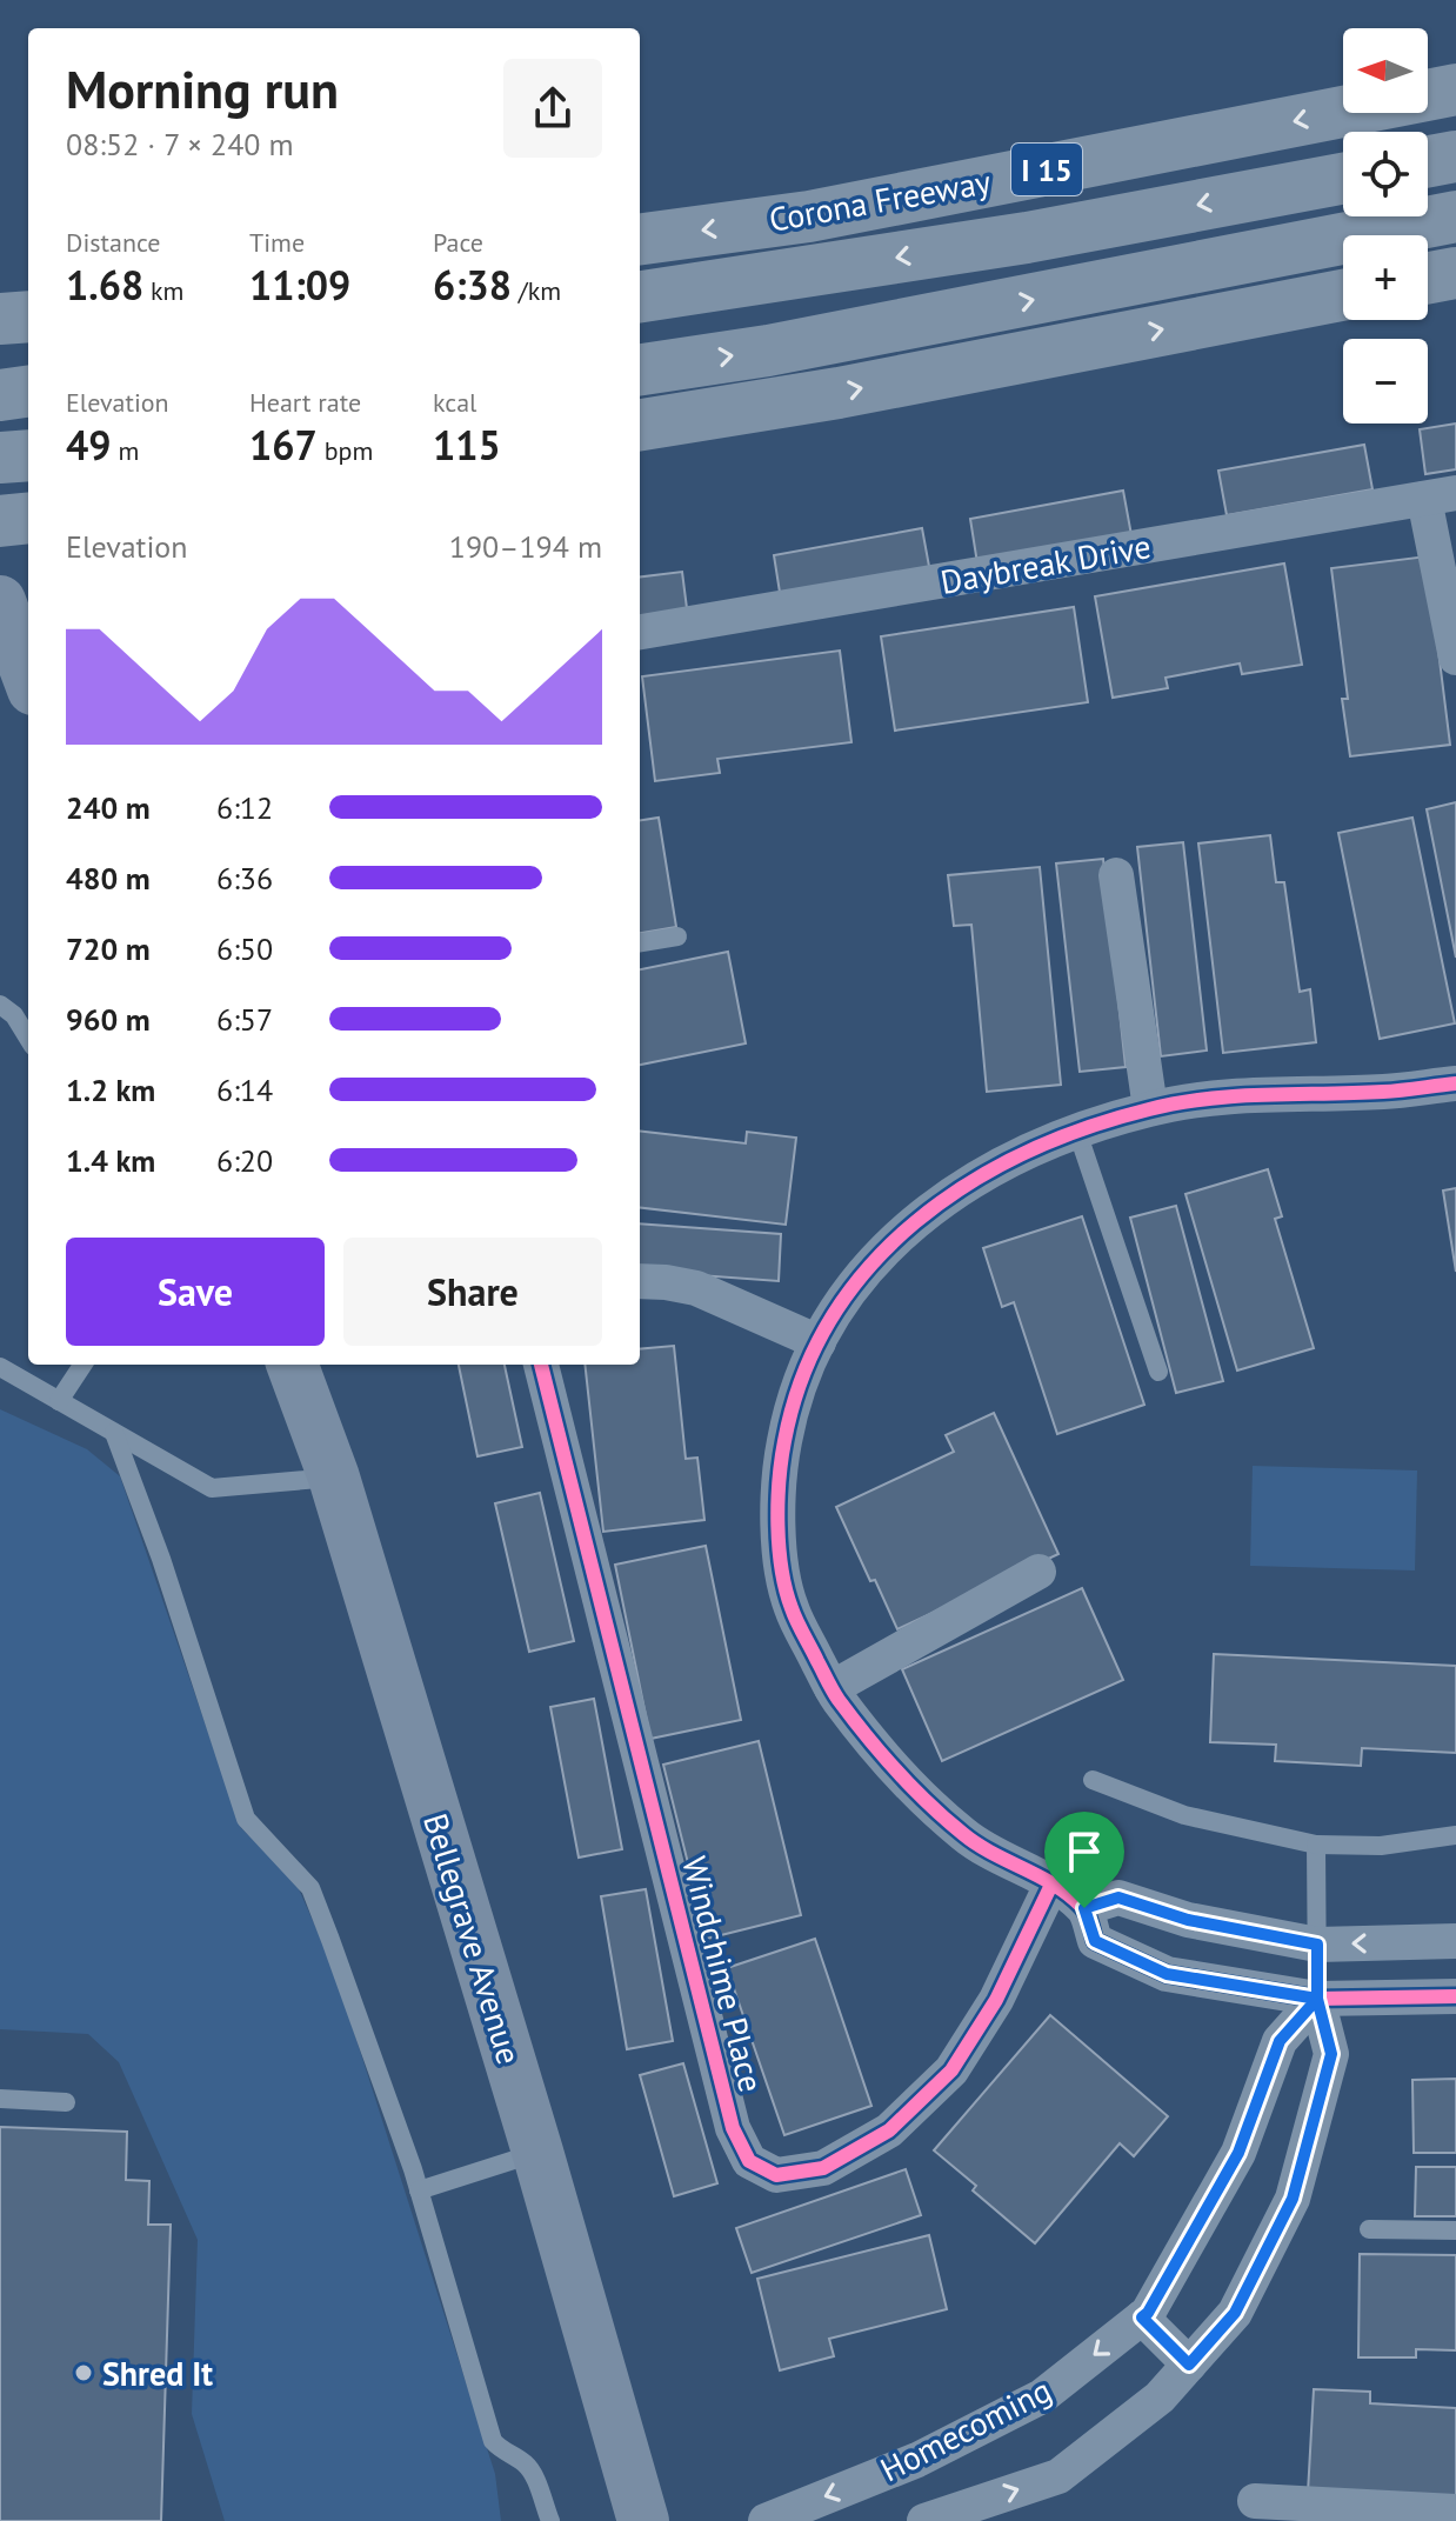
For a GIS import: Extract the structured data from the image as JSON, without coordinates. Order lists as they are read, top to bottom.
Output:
{
  "streets": {
    "highway": ["I 15", "Corona Freeway"],
    "main road": ["Bellegrave Avenue"],
    "street": ["Daybreak Drive", "Windchime Place", "Homecoming"]
  },
  "places": ["Shred It"],
  "north": "left",
  "page": {
    "map_buttons": ["+", "−"],
    "heading": ["Morning run", "08:52 · 7 × 240 m"],
    "stats": [
      ["Distance", "1.68 km"],
      ["Time", "11:09"],
      ["Pace", "6:38 /km"],
      ["Elevation", "49 m"],
      ["Heart rate", "167 bpm"],
      ["kcal", "115"]
    ],
    "chart": ["Elevation", "190–194 m"],
    "list": [
      {
        "name": "240 m",
        "note": "6:12"
      },
      {
        "name": "480 m",
        "note": "6:36"
      },
      {
        "name": "720 m",
        "note": "6:50"
      },
      {
        "name": "960 m",
        "note": "6:57"
      },
      {
        "name": "1.2 km",
        "note": "6:14"
      },
      {
        "name": "1.4 km",
        "note": "6:20"
      }
    ],
    "buttons": ["Save", "Share"]
  }
}
